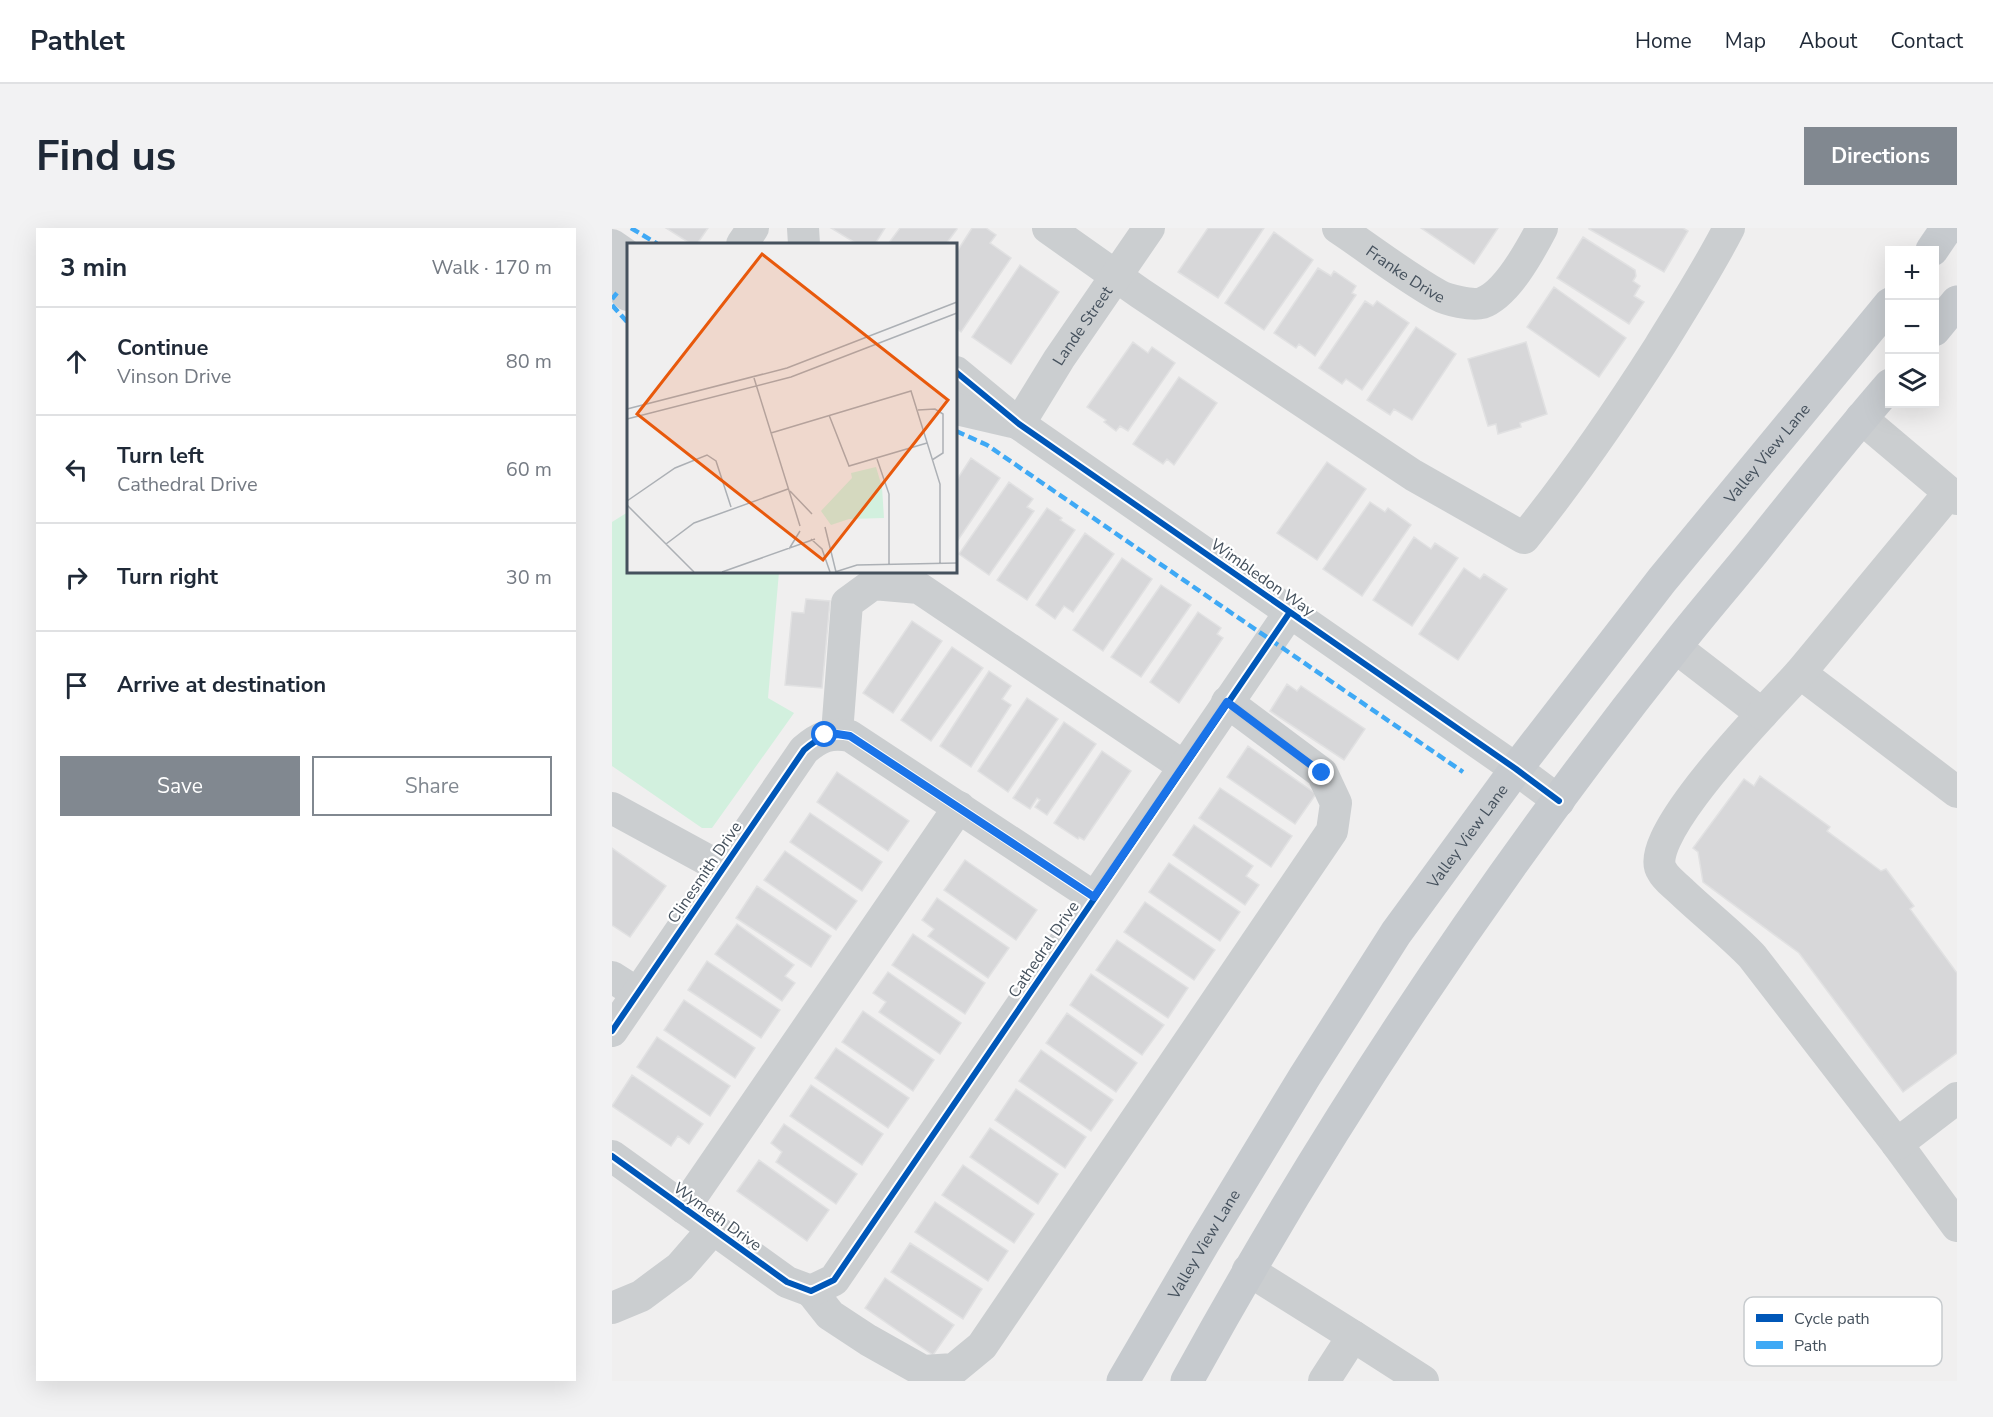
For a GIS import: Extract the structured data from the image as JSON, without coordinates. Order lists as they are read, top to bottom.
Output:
{
  "streets": {
    "main road": ["Valley View Lane"],
    "street": [
      "Franke Drive",
      "Lande Street",
      "Wimbledon Way",
      "Clinesmith Drive",
      "Cathedral Drive",
      "Wymeth Drive"
    ]
  },
  "crossings": [
    ["Lande Street", "Wimbledon Way"],
    ["Valley View Lane", "Wimbledon Way"],
    ["Wimbledon Way", "Cathedral Drive"],
    ["Cathedral Drive", "Wymeth Drive"]
  ],
  "legend": ["Cycle path", "Path"],
  "page": {
    "header": "Pathlet",
    "nav": [
      "Home",
      "Map",
      "About",
      "Contact"
    ],
    "buttons": [
      "Directions",
      ["Save", "Share"]
    ],
    "title": "Find us",
    "heading": ["3 min", "Walk · 170 m"],
    "map_buttons": ["+", "−"],
    "list": [
      ["Continue", "Vinson Drive", "80 m"],
      ["Turn left", "Cathedral Drive", "60 m"],
      ["Turn right", "30 m"],
      "Arrive at destination"
    ]
  }
}
